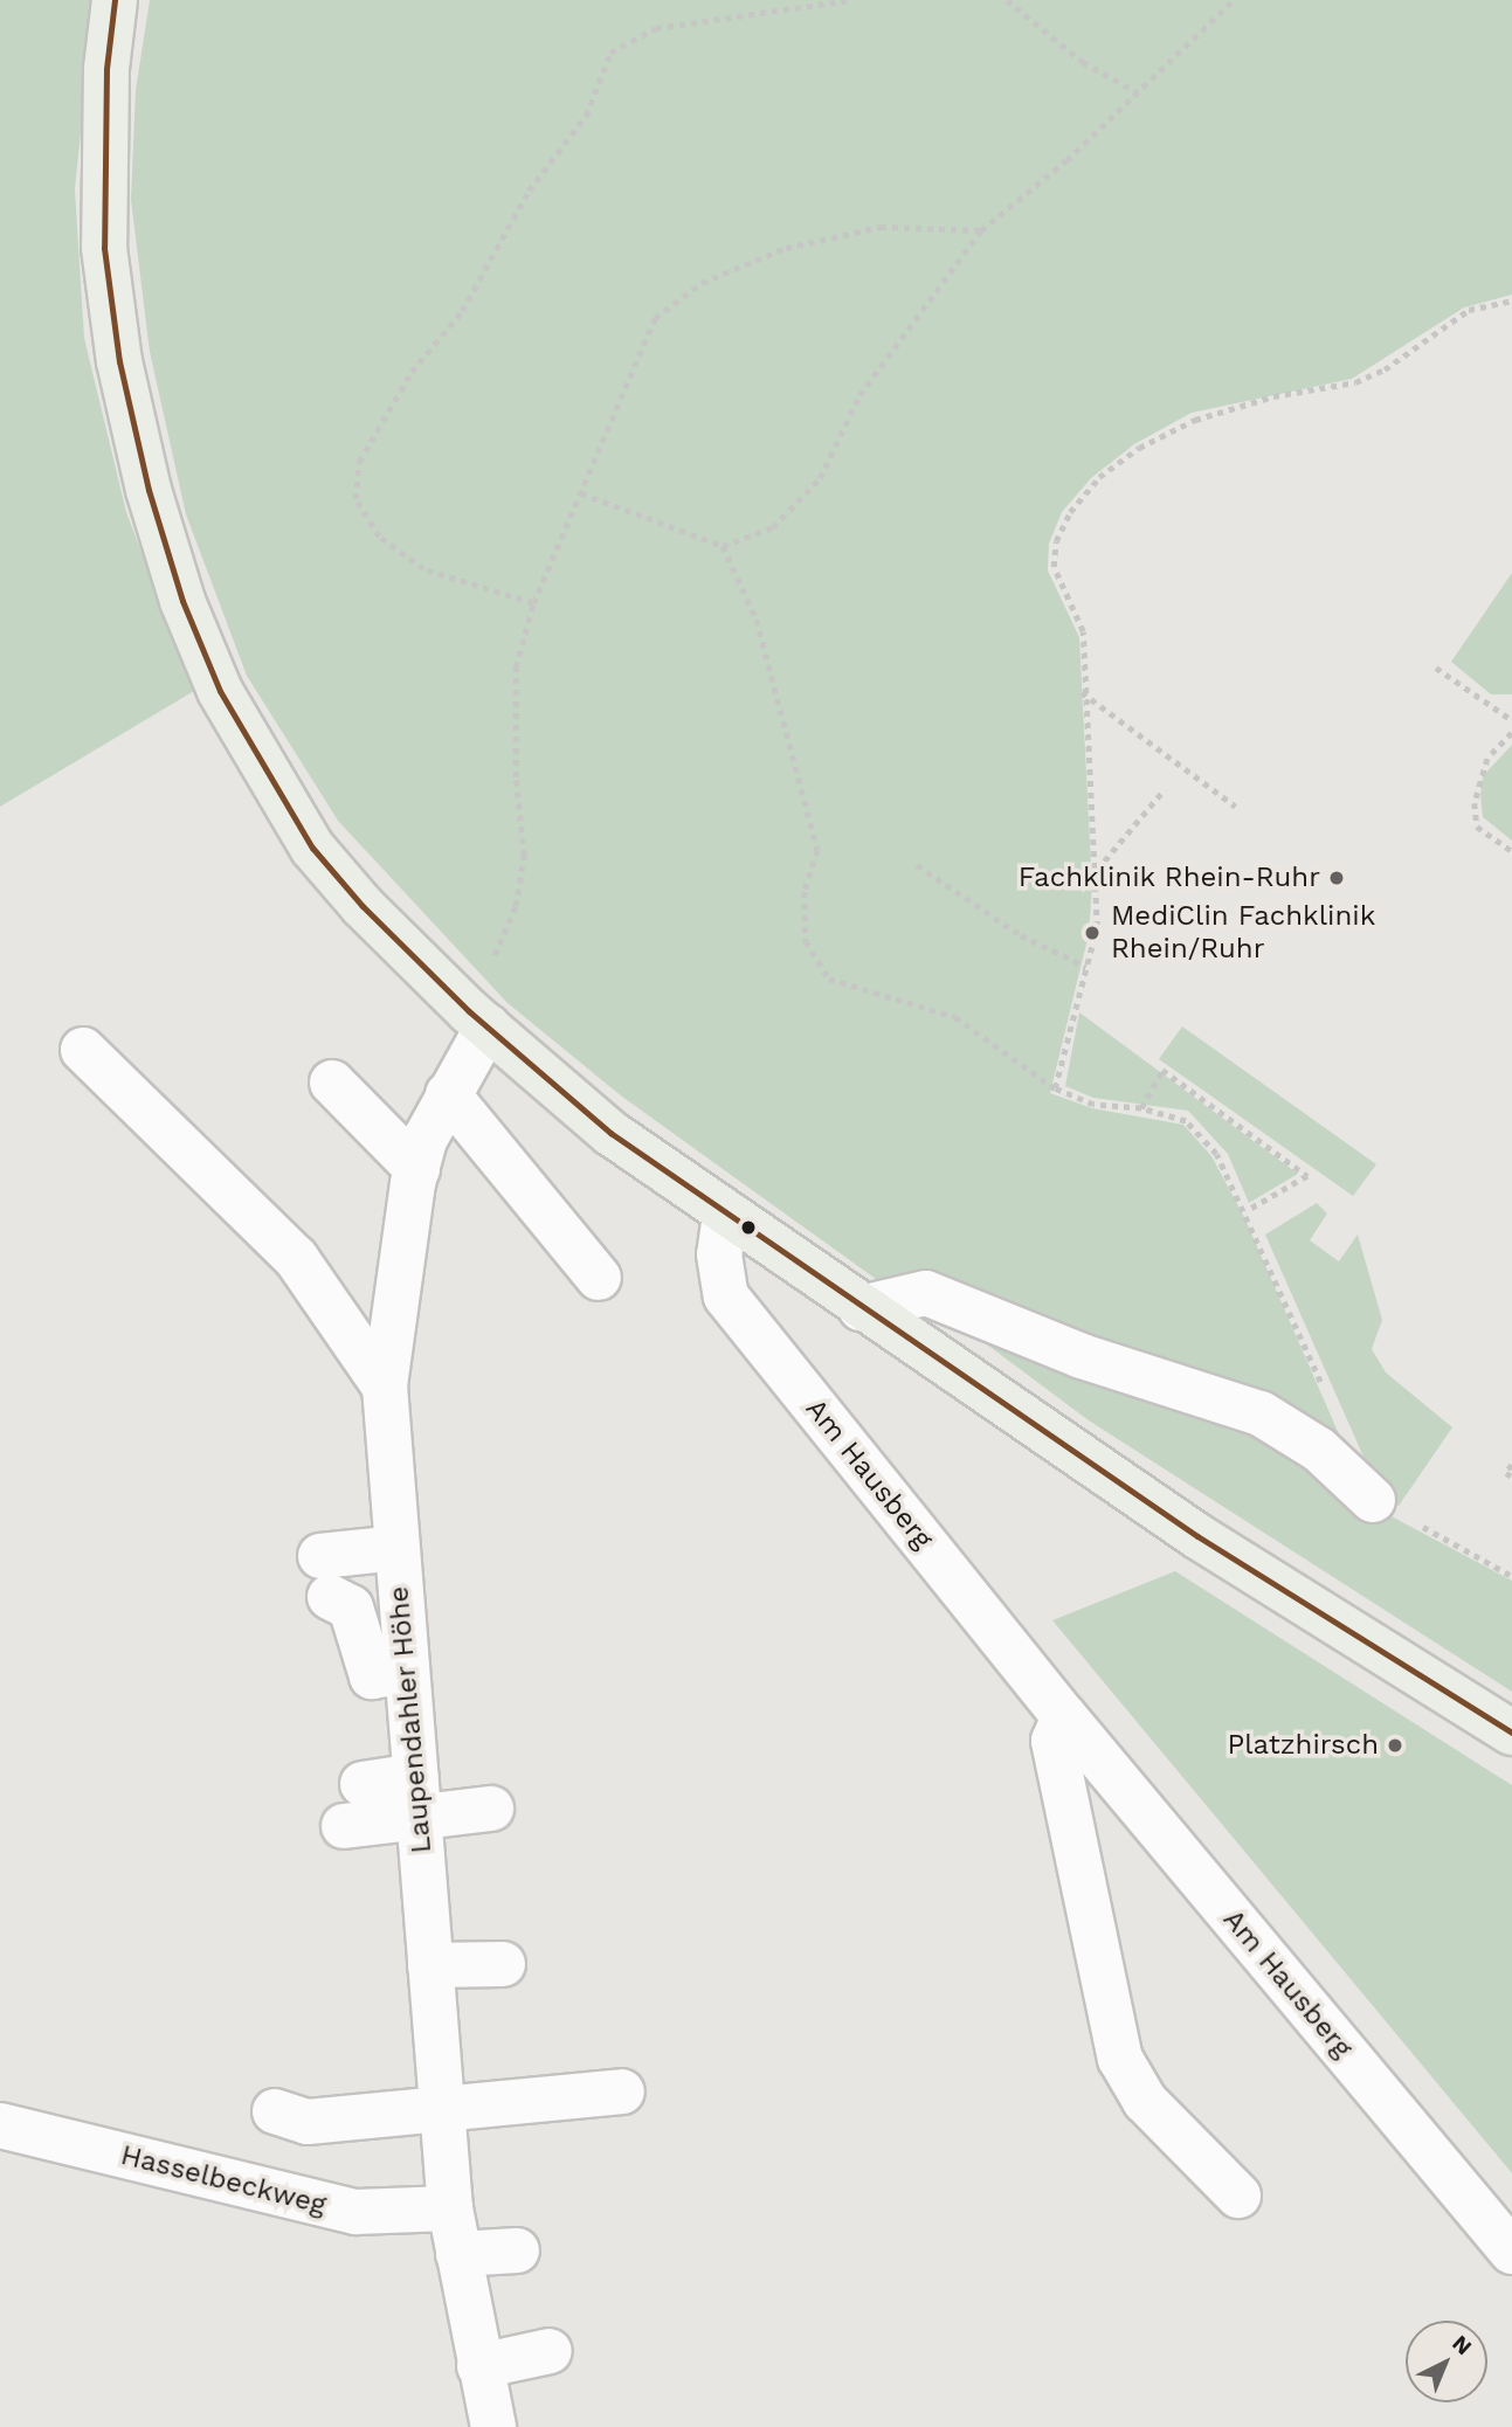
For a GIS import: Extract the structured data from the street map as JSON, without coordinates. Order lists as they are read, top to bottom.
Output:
{
  "streets": {
    "street": ["Am Hausberg", "Laupendahler Höhe", "Hasselbeckweg"]
  },
  "crossings": [
    ["Laupendahler Höhe", "Hasselbeckweg"]
  ],
  "places": ["Fachklinik Rhein-Ruhr", "MediClin Fachklinik Rhein/Ruhr", "Platzhirsch"],
  "north": "top right"
}
